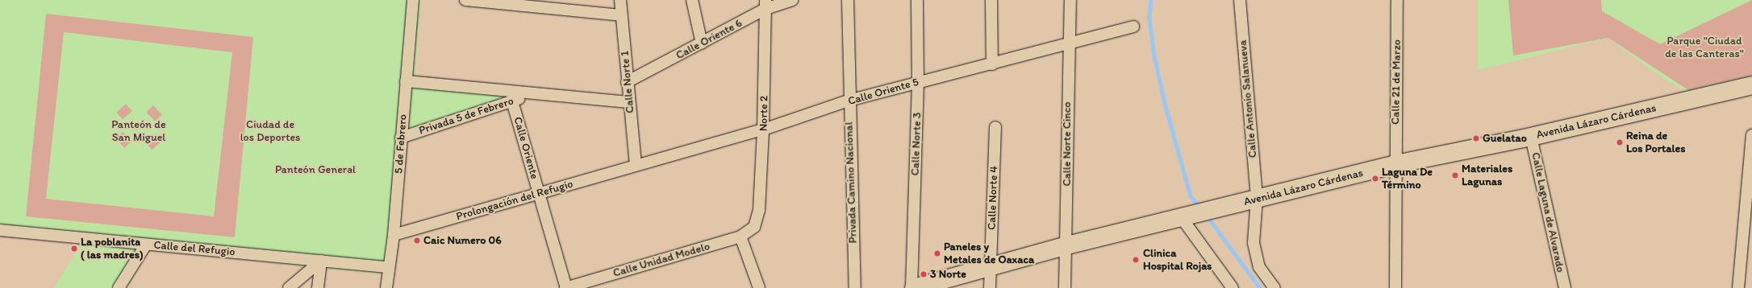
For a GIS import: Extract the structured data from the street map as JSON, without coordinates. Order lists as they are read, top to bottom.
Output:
{
  "streets": {
    "main road": ["Avenida Lázaro Cárdenas"],
    "street": [
      "Calle Oriente 6",
      "Calle Norte 1",
      "Calle 21 de Marzo",
      "Calle Oriente 5",
      "Calle Antonio Salanueva",
      "Norte 2",
      "Privada 5 de Febrero",
      "5 de Febrero",
      "Calle Norte 3",
      "Calle Norte Cinco",
      "Calle Oriente",
      "Privada Camino Nacional",
      "Calle Norte 4",
      "Prolongación del Refugio",
      "Calle Laguna de Alvarado",
      "Calle del Refugio",
      "Calle Unidad Modelo"
    ]
  },
  "crossings": [
    ["Calle Oriente 6", "Calle Norte 1"],
    ["Calle Oriente 6", "Norte 2"],
    ["Calle Norte 1", "Calle Oriente 5"],
    ["Calle Norte 1", "Prolongación del Refugio"],
    ["Calle 21 de Marzo", "Avenida Lázaro Cárdenas"],
    ["Calle Oriente 5", "Norte 2"],
    ["Calle Oriente 5", "Calle Norte 3"],
    ["Calle Oriente 5", "Calle Norte Cinco"],
    ["Calle Oriente 5", "Privada Camino Nacional"],
    ["Calle Oriente 5", "Prolongación del Refugio"],
    ["Calle Antonio Salanueva", "Avenida Lázaro Cárdenas"],
    ["Norte 2", "Calle Unidad Modelo"],
    ["Privada 5 de Febrero", "5 de Febrero"],
    ["Privada 5 de Febrero", "Calle Oriente"],
    ["Avenida Lázaro Cárdenas", "Calle Norte 3"],
    ["Avenida Lázaro Cárdenas", "Calle Norte Cinco"],
    ["Avenida Lázaro Cárdenas", "Calle Norte 4"],
    ["Avenida Lázaro Cárdenas", "Calle Laguna de Alvarado"],
    ["5 de Febrero", "Prolongación del Refugio"],
    ["5 de Febrero", "Calle del Refugio"],
    ["Calle Oriente", "Prolongación del Refugio"],
    ["Calle Oriente", "Calle Unidad Modelo"]
  ],
  "parks": [
    "Parque \"Ciudad de las Canteras\"",
    "Panteón de San Miguel",
    "Ciudad de los Deportes",
    "Panteón General"
  ],
  "places": [
    "Guelatao",
    "Reina de Los Portales",
    "Materiales Lagunas",
    "Laguna De Término",
    "Caic Numero 06",
    "La poblanita ( las madres)",
    "Paneles y Metales de Oaxaca",
    "Clinica Hospital Rojas",
    "3 Norte"
  ]
}
